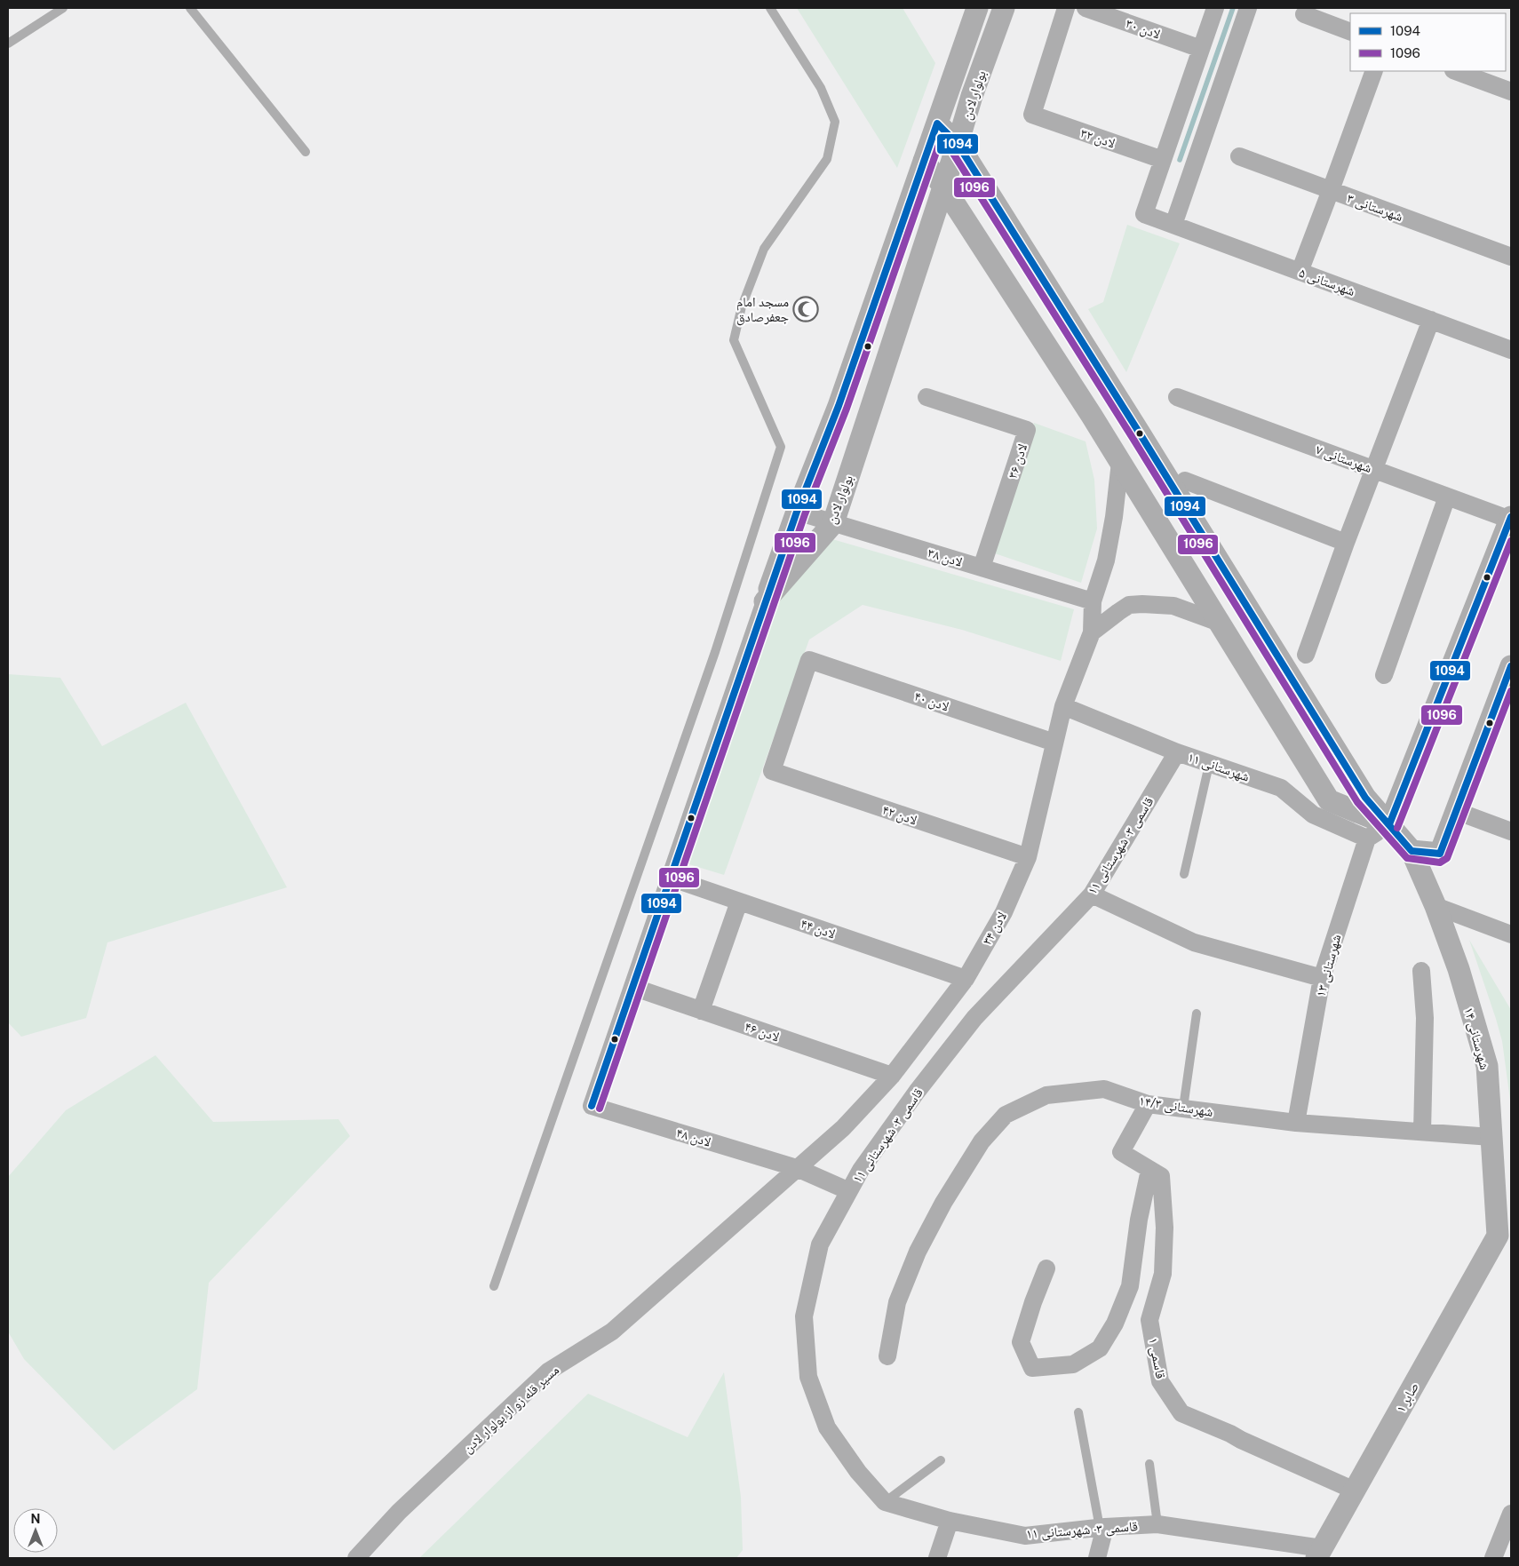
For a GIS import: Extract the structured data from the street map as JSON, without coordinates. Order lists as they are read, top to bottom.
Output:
{
  "streets": {
    "street": [
      "لادن ۳۰",
      "بولوار لادن",
      "لادن ۳۲",
      "شهرستانی ۳",
      "شهرستانی ۵",
      "شهرستانی ۷",
      "لادن ۳۶",
      "لادن ۳۸",
      "لادن ۴۰",
      "شهرستانی ۱۱",
      "لادن ۴۲",
      "قاسمی ۳- شهرستانی ۱۱",
      "لادن ۴۴",
      "لادن ۳۴",
      "شهرستانی ۱۳",
      "لادن ۴۶",
      "شهرستانی ۱۴",
      "شهرستانی ۱۴/۳",
      "لادن ۴۸",
      "قاسمی ۱",
      "صابر ۱",
      "مسیر قله زو از بولوار لادن"
    ]
  },
  "crossings": [
    ["بولوار لادن", "لادن ۳۸"],
    ["بولوار لادن", "شهرستانی ۱۴"],
    ["لادن ۳۲", "شهرستانی ۵"],
    ["لادن ۳۶", "لادن ۳۸"],
    ["لادن ۴۰", "لادن ۴۲"],
    ["لادن ۴۰", "لادن ۳۴"],
    ["شهرستانی ۱۱", "قاسمی ۳- شهرستانی ۱۱"],
    ["شهرستانی ۱۱", "لادن ۳۴"],
    ["شهرستانی ۱۱", "شهرستانی ۱۳"],
    ["لادن ۴۲", "لادن ۳۴"],
    ["قاسمی ۳- شهرستانی ۱۱", "لادن ۴۸"],
    ["قاسمی ۳- شهرستانی ۱۱", "صابر ۱"],
    ["لادن ۴۴", "لادن ۳۴"],
    ["لادن ۳۴", "لادن ۴۶"],
    ["لادن ۳۴", "لادن ۴۸"],
    ["لادن ۳۴", "مسیر قله زو از بولوار لادن"],
    ["شهرستانی ۱۳", "شهرستانی ۱۴/۳"],
    ["لادن ۴۶", "لادن ۴۸"],
    ["شهرستانی ۱۴", "شهرستانی ۱۴/۳"],
    ["شهرستانی ۱۴", "صابر ۱"],
    ["لادن ۴۸", "مسیر قله زو از بولوار لادن"],
    ["قاسمی ۱", "صابر ۱"]
  ],
  "places": {
    "mosque": ["مسجد امام جعفرصادق"]
  },
  "lines": ["transit line 1094", "transit line 1096"],
  "legend": ["1094", "1096"],
  "north": "top"
}
